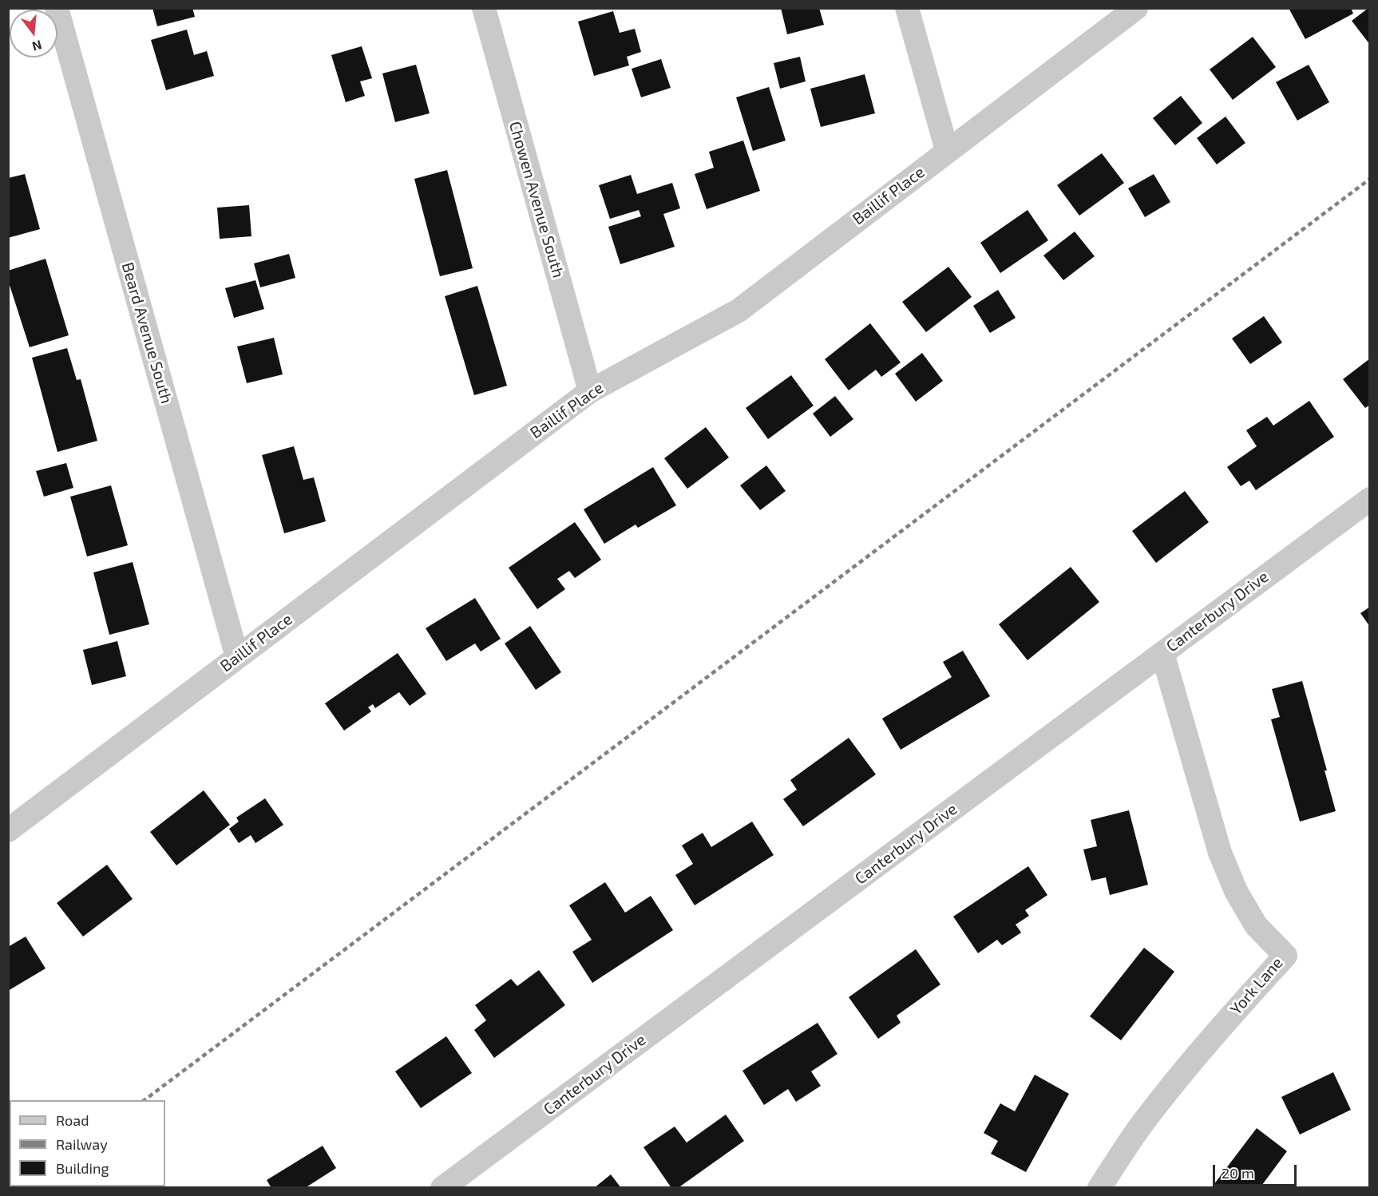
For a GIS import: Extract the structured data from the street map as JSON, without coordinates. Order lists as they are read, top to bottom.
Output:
{
  "streets": {
    "street": [
      "Baillif Place",
      "Chowen Avenue South",
      "Beard Avenue South",
      "Canterbury Drive",
      "York Lane"
    ]
  },
  "crossings": [
    ["Baillif Place", "Chowen Avenue South"],
    ["Baillif Place", "Beard Avenue South"],
    ["Canterbury Drive", "York Lane"]
  ],
  "legend": ["Road", "Railway", "Building"],
  "scale_bar": "20 m",
  "north": "bottom"
}
